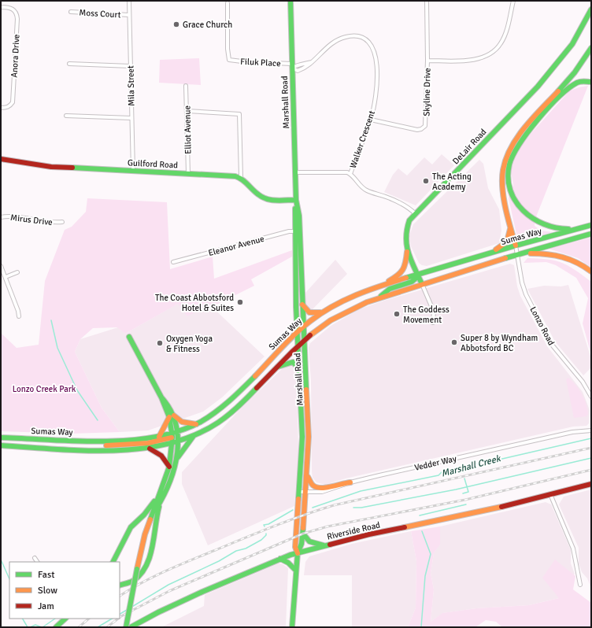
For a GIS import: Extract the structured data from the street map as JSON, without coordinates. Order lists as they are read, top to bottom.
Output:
{
  "streets": {
    "main road": [
      "Marshall Road",
      "DeLair Road",
      "Guilford Road",
      "Sumas Way",
      "Riverside Road"
    ],
    "street": [
      "Moss Court",
      "Anora Drive",
      "Filuk Place",
      "Mila Street",
      "Skyline Drive",
      "Elliot Avenue",
      "Walker Crescent",
      "Mirus Drive",
      "Eleanor Avenue",
      "Lonzo Road",
      "Vedder Way"
    ]
  },
  "crossings": [
    ["Moss Court", "Mila Street"],
    ["Filuk Place", "Marshall Road"],
    ["Filuk Place", "Walker Crescent"],
    ["Mila Street", "Guilford Road"],
    ["Skyline Drive", "Walker Crescent"],
    ["Marshall Road", "Walker Crescent"],
    ["Marshall Road", "Sumas Way"],
    ["Marshall Road", "Eleanor Avenue"],
    ["Marshall Road", "Vedder Way"],
    ["Marshall Road", "Riverside Road"],
    ["Elliot Avenue", "Guilford Road"],
    ["DeLair Road", "Sumas Way"],
    ["Sumas Way", "Lonzo Road"]
  ],
  "water": ["Marshall Creek"],
  "parks": ["Lonzo Creek Park"],
  "places": [
    "Grace Church",
    "The Acting Academy",
    "The Coast Abbotsford Hotel & Suites",
    "The Goddess Movement",
    "Super 8 by Wyndham Abbotsford BC",
    "Oxygen Yoga & Fitness"
  ],
  "legend": ["Fast", "Slow", "Jam"]
}
